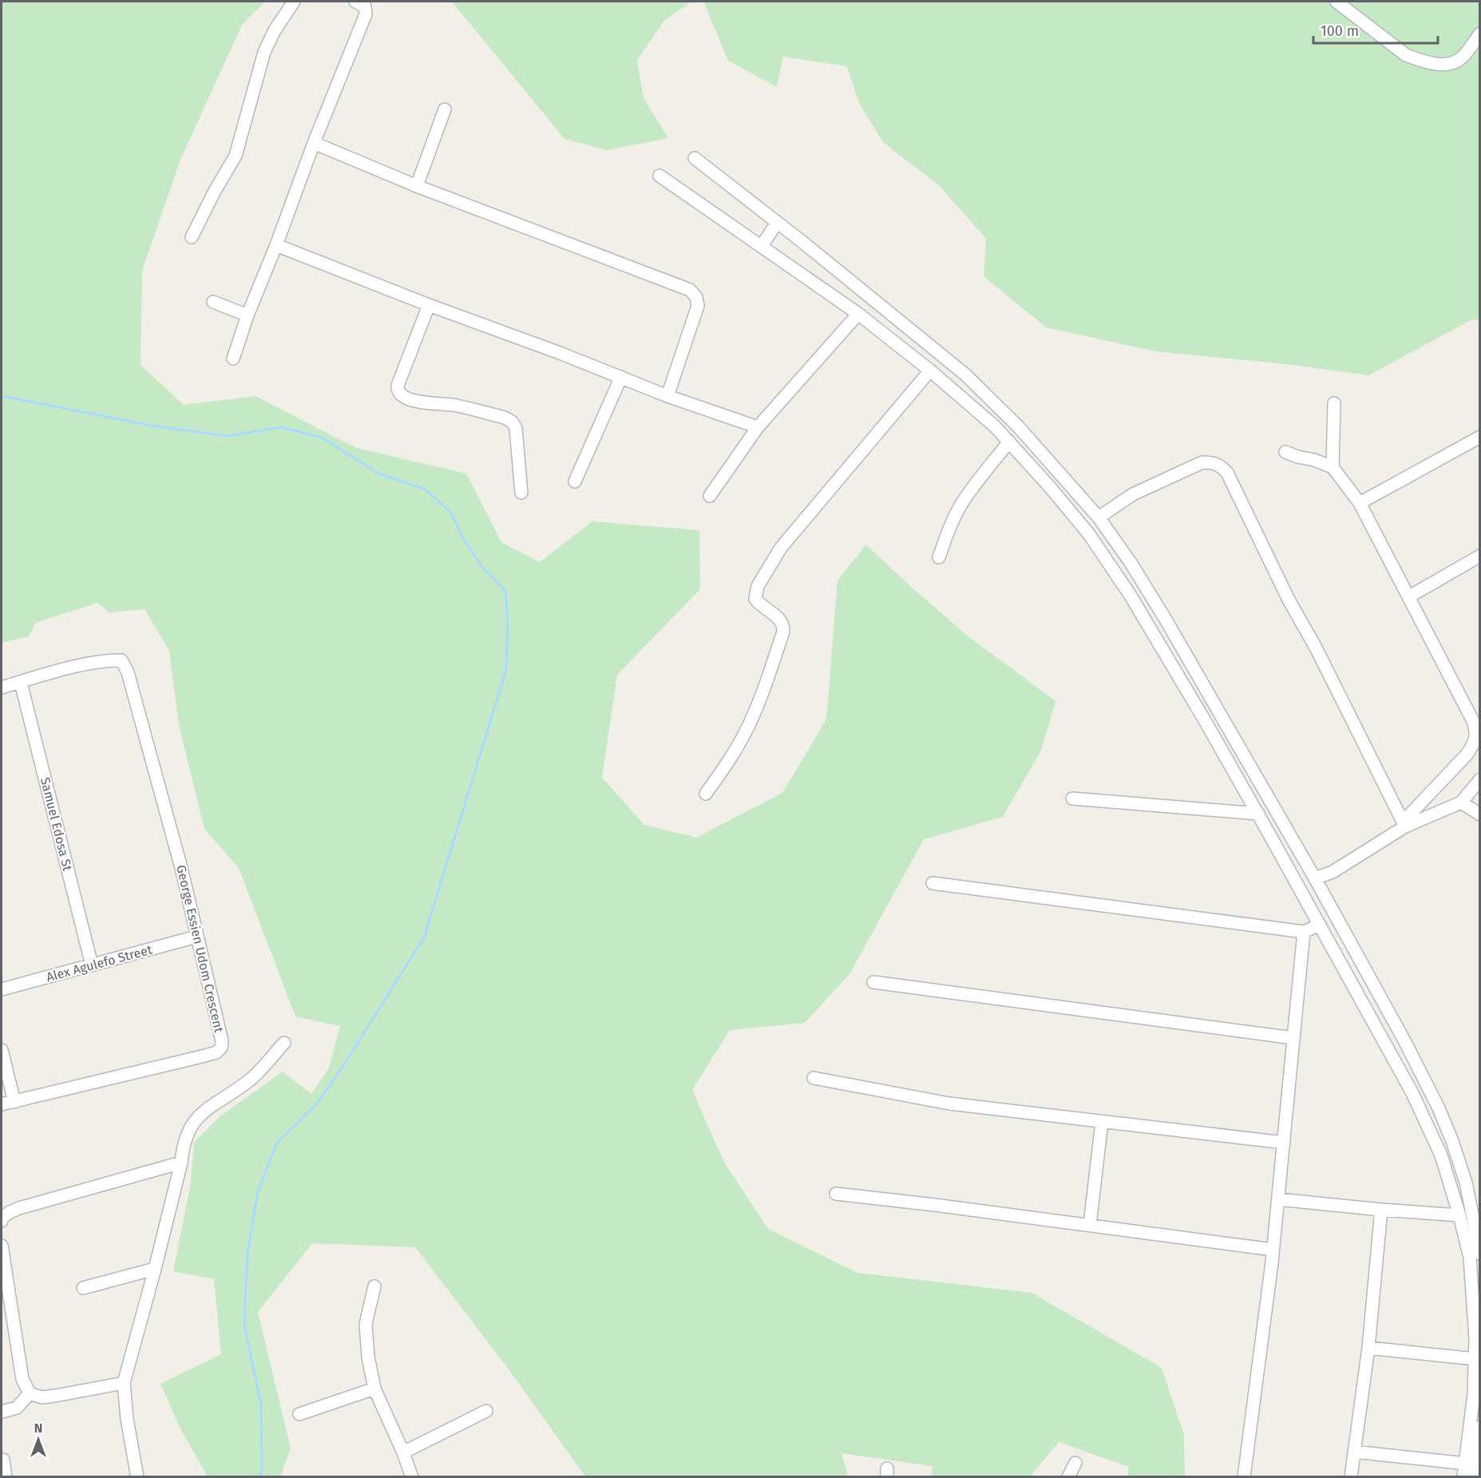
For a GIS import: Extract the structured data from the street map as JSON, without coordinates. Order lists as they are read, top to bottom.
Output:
{
  "streets": {
    "street": ["Samuel Edosa St", "George Essien Udom Crescent", "Alex Agulefo Street"]
  },
  "crossings": [
    ["Samuel Edosa St", "George Essien Udom Crescent"],
    ["Samuel Edosa St", "Alex Agulefo Street"],
    ["George Essien Udom Crescent", "Alex Agulefo Street"]
  ],
  "scale_bar": "100 m",
  "north": "top"
}
